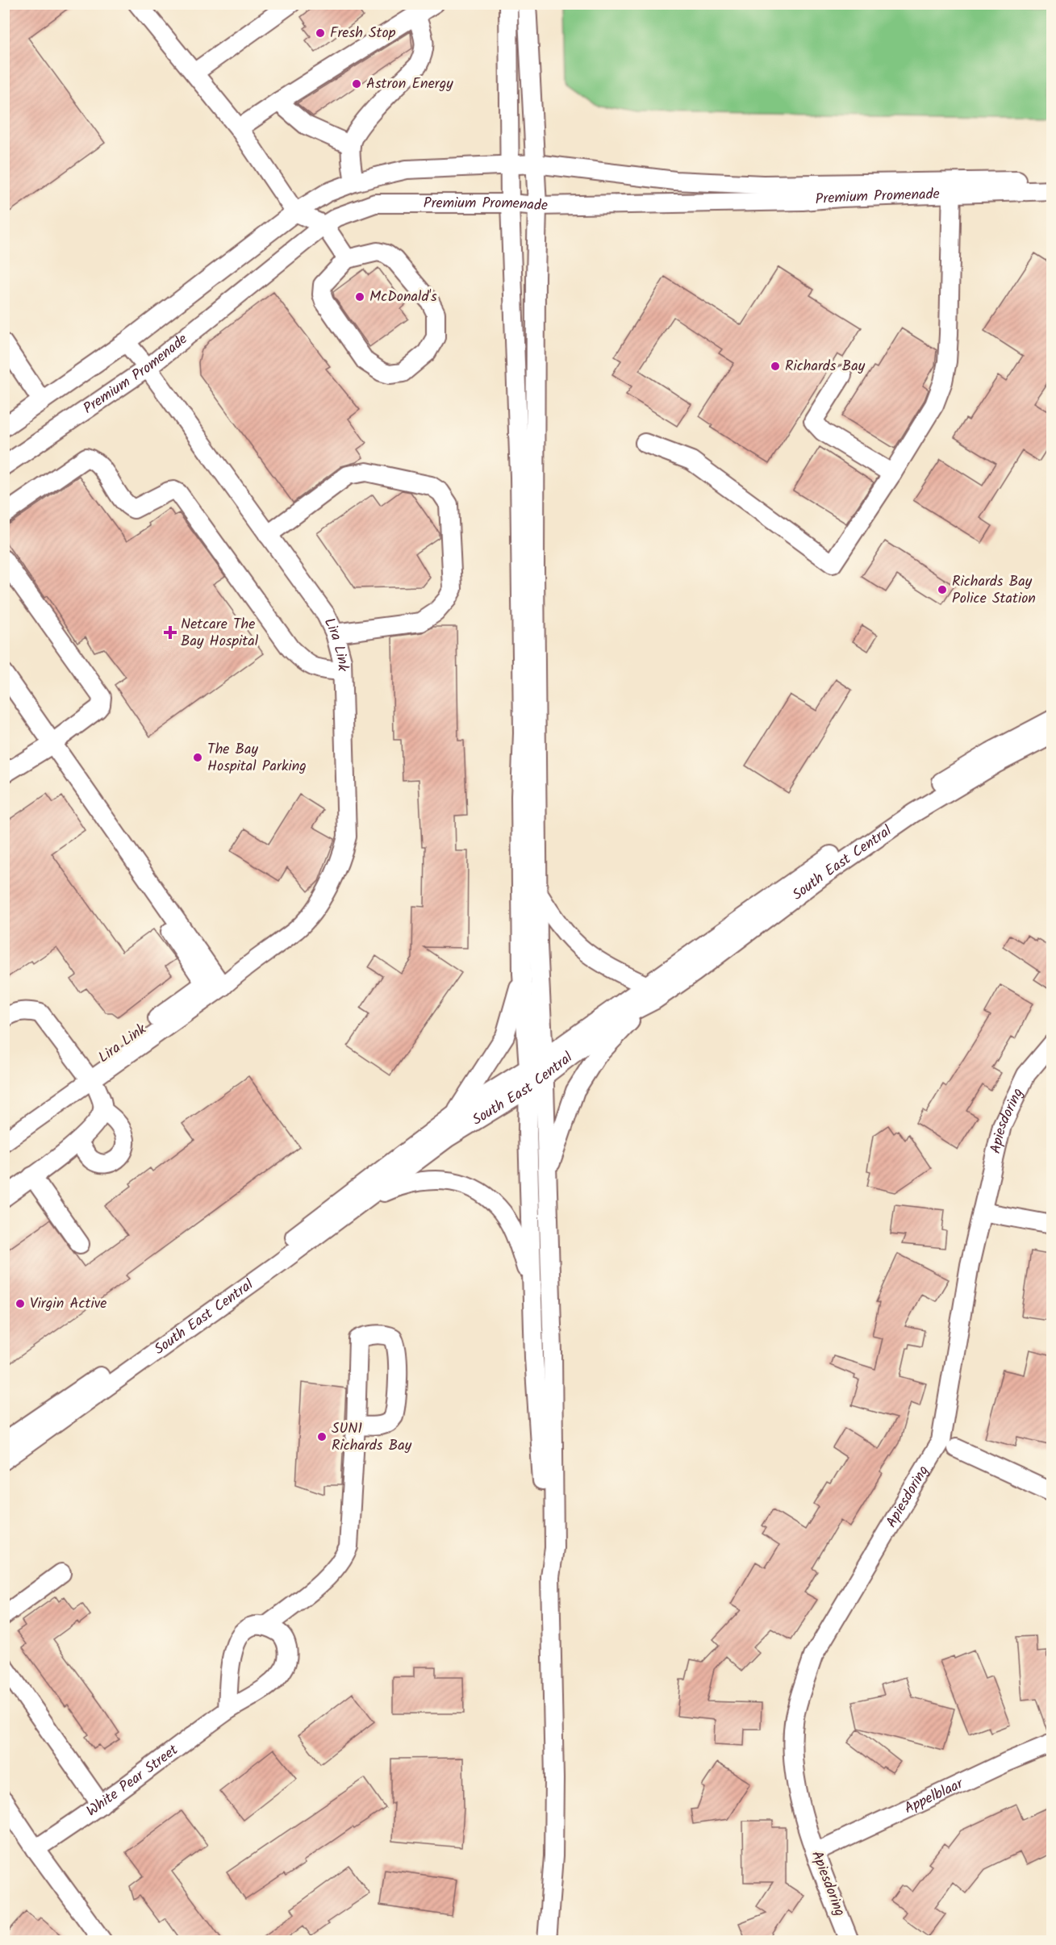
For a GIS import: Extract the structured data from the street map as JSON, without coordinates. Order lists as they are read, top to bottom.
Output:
{
  "streets": {
    "street": [
      "Premium Promenade",
      "Lira Link",
      "South East Central",
      "Apiesdoring",
      "White Pear Street",
      "Appelblaar"
    ]
  },
  "crossings": [
    ["Premium Promenade", "Lira Link"],
    ["Apiesdoring", "Appelblaar"]
  ],
  "places": {
    "other": [
      "Fresh Stop",
      "Astron Energy",
      "McDonald's",
      "Richards Bay",
      "Richards Bay Police Station",
      "The Bay Hospital Parking",
      "Virgin Active",
      "SUN1 Richards Bay"
    ],
    "health": ["Netcare The Bay Hospital"]
  }
}
